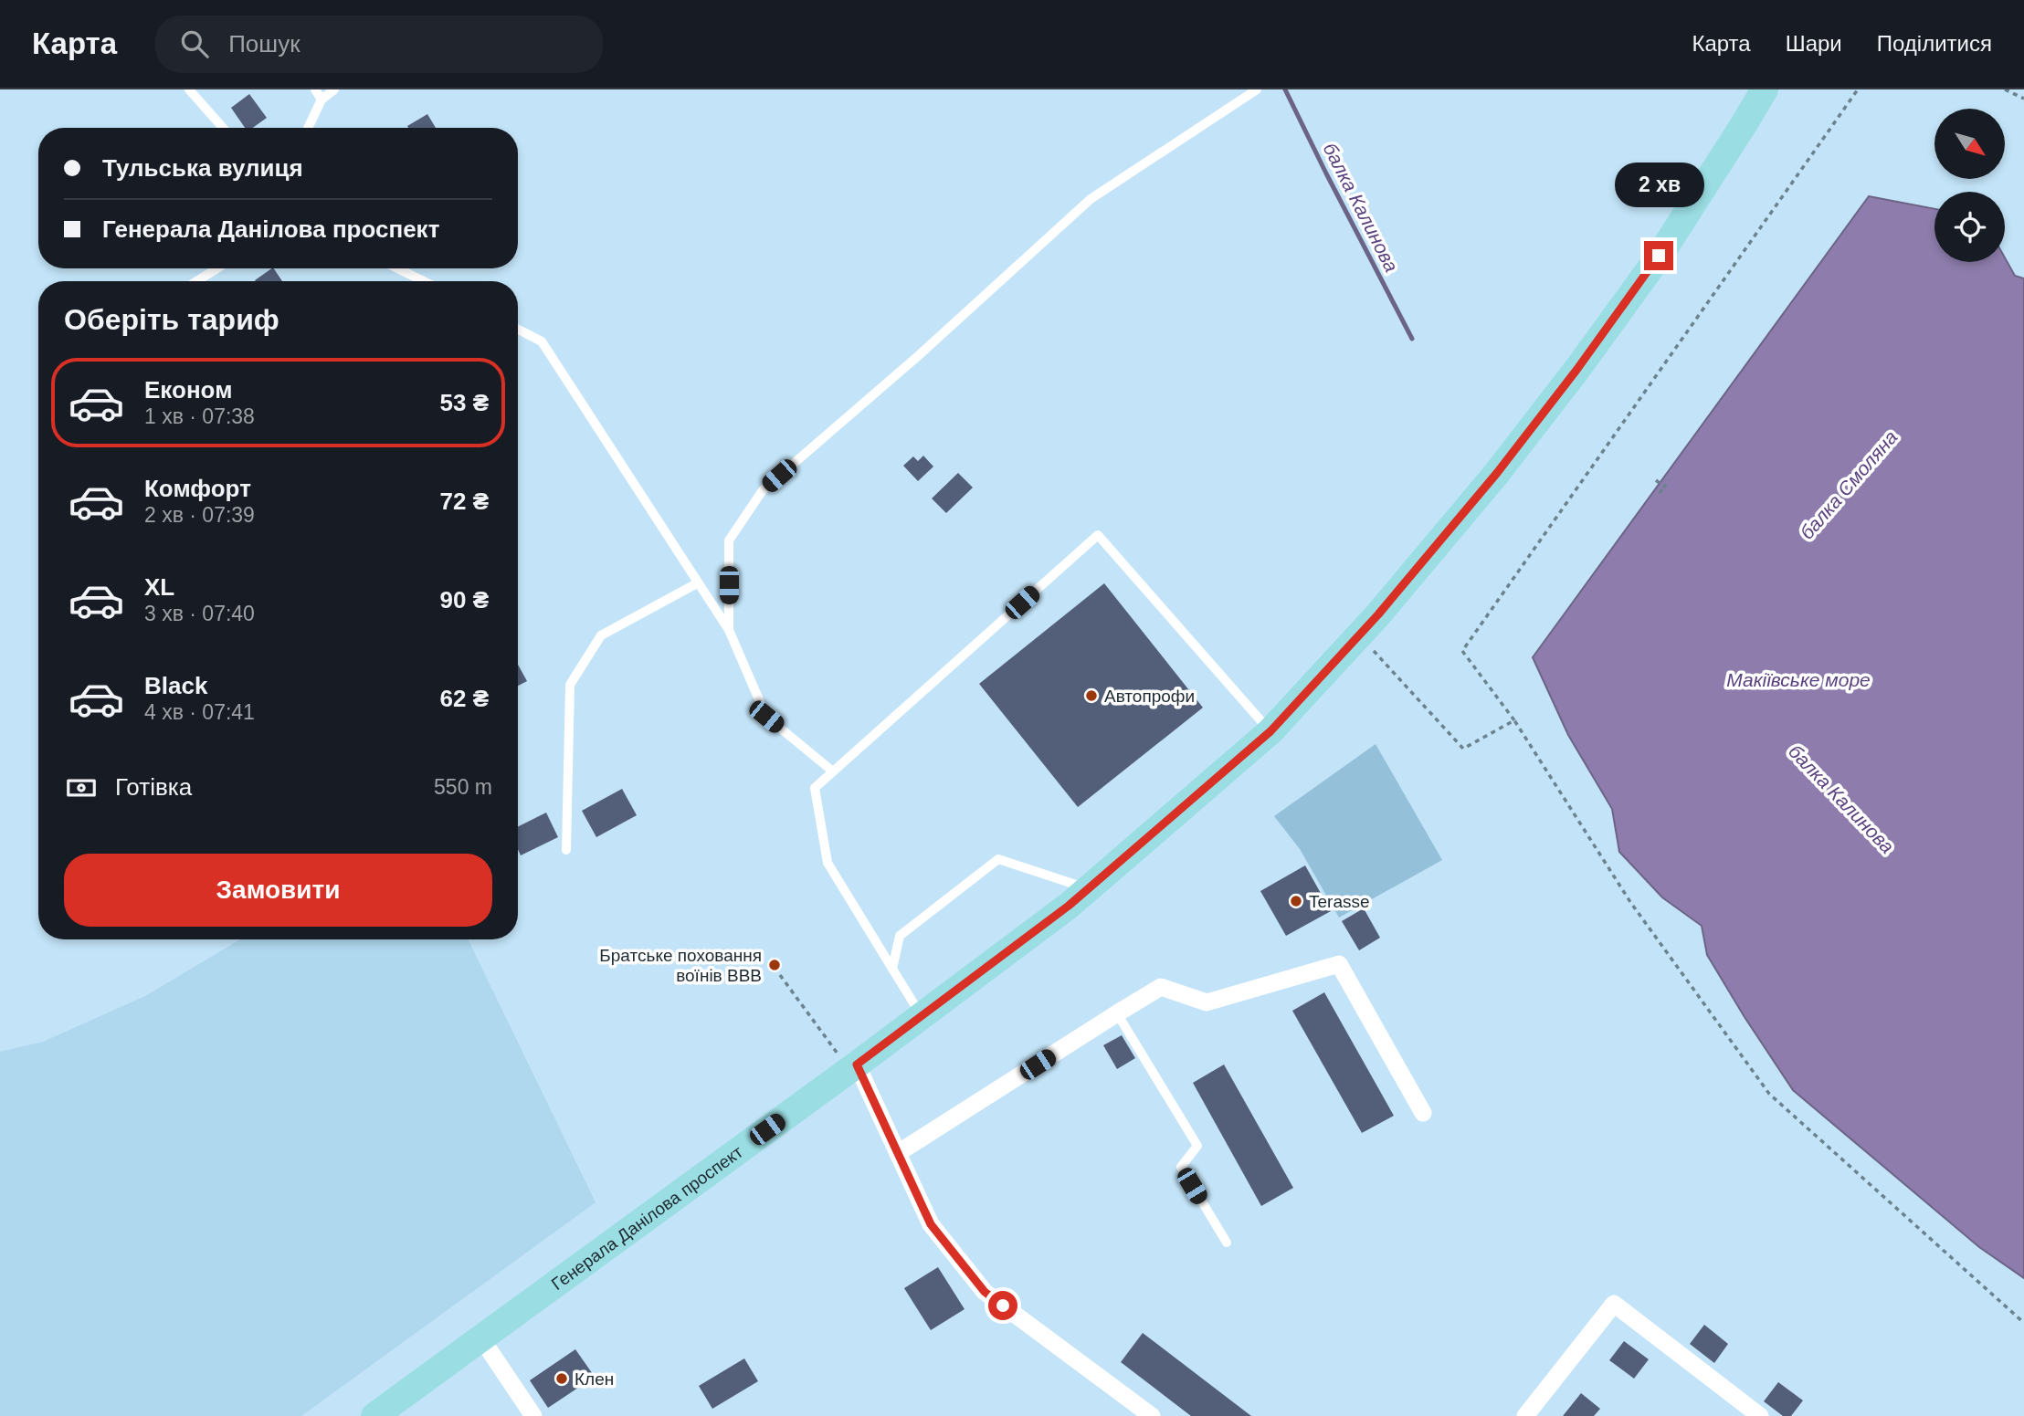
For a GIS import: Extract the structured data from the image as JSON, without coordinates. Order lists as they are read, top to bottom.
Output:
{
  "streets": {
    "main road": ["Генерала Данілова проспект"]
  },
  "water": ["балка Калинова", "балка Смоляна", "Макіївське море"],
  "places": [
    "Автопрофи",
    "Terasse",
    "Братське поховання воїнів ВВВ",
    "Клен"
  ],
  "north": "bottom right",
  "page": {
    "header": "Карта",
    "search": "Пошук",
    "nav": ["Карта", "Шари", "Поділитися"],
    "banner": ["Тульська вулиця", "Генерала Данілова проспект"],
    "bubble": "2 хв",
    "heading": "Оберіть тариф",
    "list": [
      {
        "name": "Економ",
        "note": "1 хв · 07:38",
        "value": "53 ₴"
      },
      {
        "name": "Комфорт",
        "note": "2 хв · 07:39",
        "value": "72 ₴"
      },
      {
        "name": "XL",
        "note": "3 хв · 07:40",
        "value": "90 ₴"
      },
      {
        "name": "Black",
        "note": "4 хв · 07:41",
        "value": "62 ₴"
      }
    ],
    "pay": ["Готівка", "550 m"],
    "buttons": "Замовити"
  }
}
